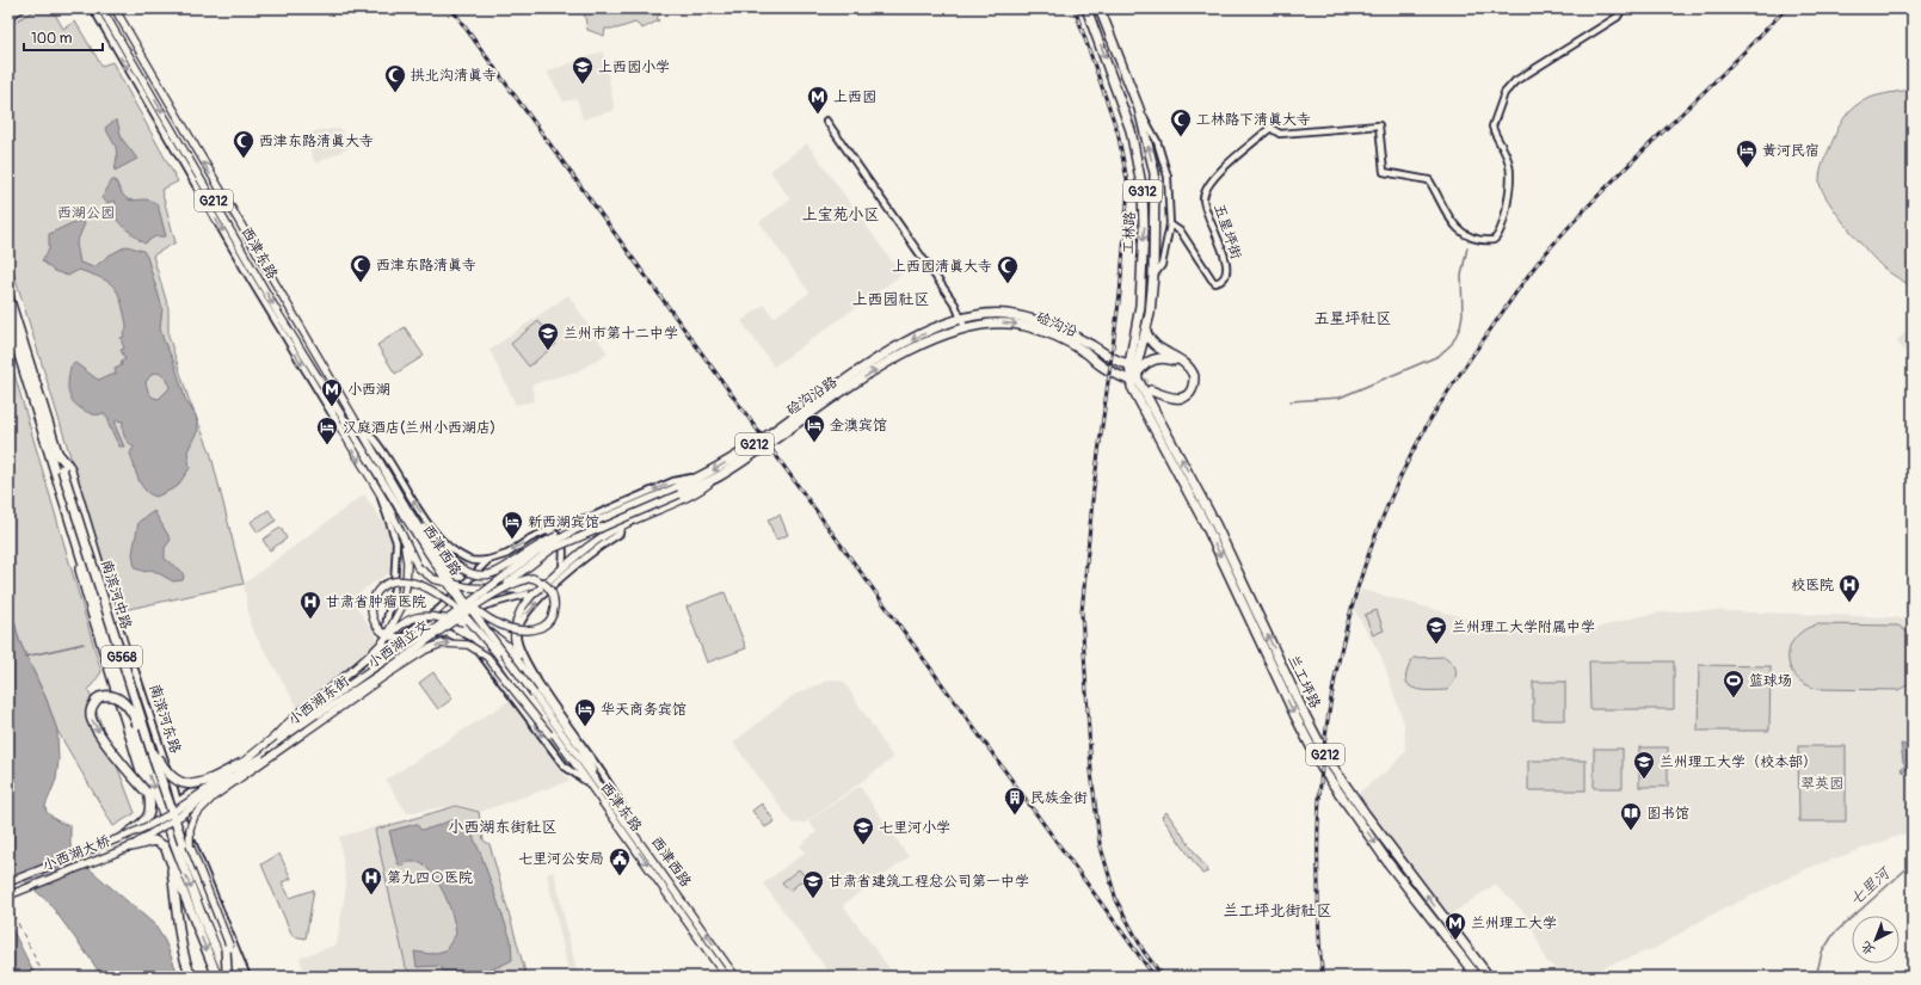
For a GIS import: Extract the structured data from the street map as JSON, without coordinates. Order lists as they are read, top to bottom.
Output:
{
  "streets": {
    "highway": [
      "G312",
      "G212",
      "工林路",
      "硷沟沿",
      "硷沟沿路",
      "南滨河中路",
      "G568",
      "兰工坪路"
    ],
    "main road": [
      "西津东路",
      "西津西路",
      "小西湖立交",
      "小西湖大桥"
    ],
    "street": ["五星坪街", "小西湖东街", "南滨河东路"]
  },
  "crossings": [
    ["G212", "硷沟沿路"],
    ["G212", "小西湖立交"],
    ["工林路", "硷沟沿"],
    ["工林路", "兰工坪路"],
    ["西津东路", "西津西路"],
    ["西津东路", "小西湖东街"],
    ["硷沟沿", "硷沟沿路"],
    ["硷沟沿", "兰工坪路"],
    ["小西湖立交", "小西湖大桥"],
    ["小西湖东街", "南滨河东路"]
  ],
  "districts": [
    "上宝苑小区",
    "上西园社区",
    "五星坪社区",
    "小西湖东街社区",
    "兰工坪北街社区"
  ],
  "water": ["七里河"],
  "parks": ["西湖公园", "翠英园"],
  "places": {
    "school or university": [
      "上西园小学",
      "兰州市第十二中学",
      "兰州理工大学附属中学",
      "兰州理工大学（校本部）",
      "七里河小学",
      "甘肃省建筑工程总公司第一中学"
    ],
    "mosque": [
      "拱北沟清真寺",
      "工林路下清真大寺",
      "西津东路清真大寺",
      "西津东路清真寺",
      "上西园清真大寺"
    ],
    "metro station": ["上西园", "小西湖", "兰州理工大学"],
    "hotel": [
      "黄河民宿",
      "金澳宾馆",
      "汉庭酒店(兰州小西湖店)",
      "新西湖宾馆",
      "华天商务宾馆"
    ],
    "hospital": ["校医院", "甘肃省肿瘤医院", "第九四〇医院"],
    "sports": ["篮球场"],
    "building": ["民族金街"],
    "library": ["图书馆"],
    "public building": ["七里河公安局"]
  },
  "scale_bar": "100 m",
  "north": "bottom left"
}
